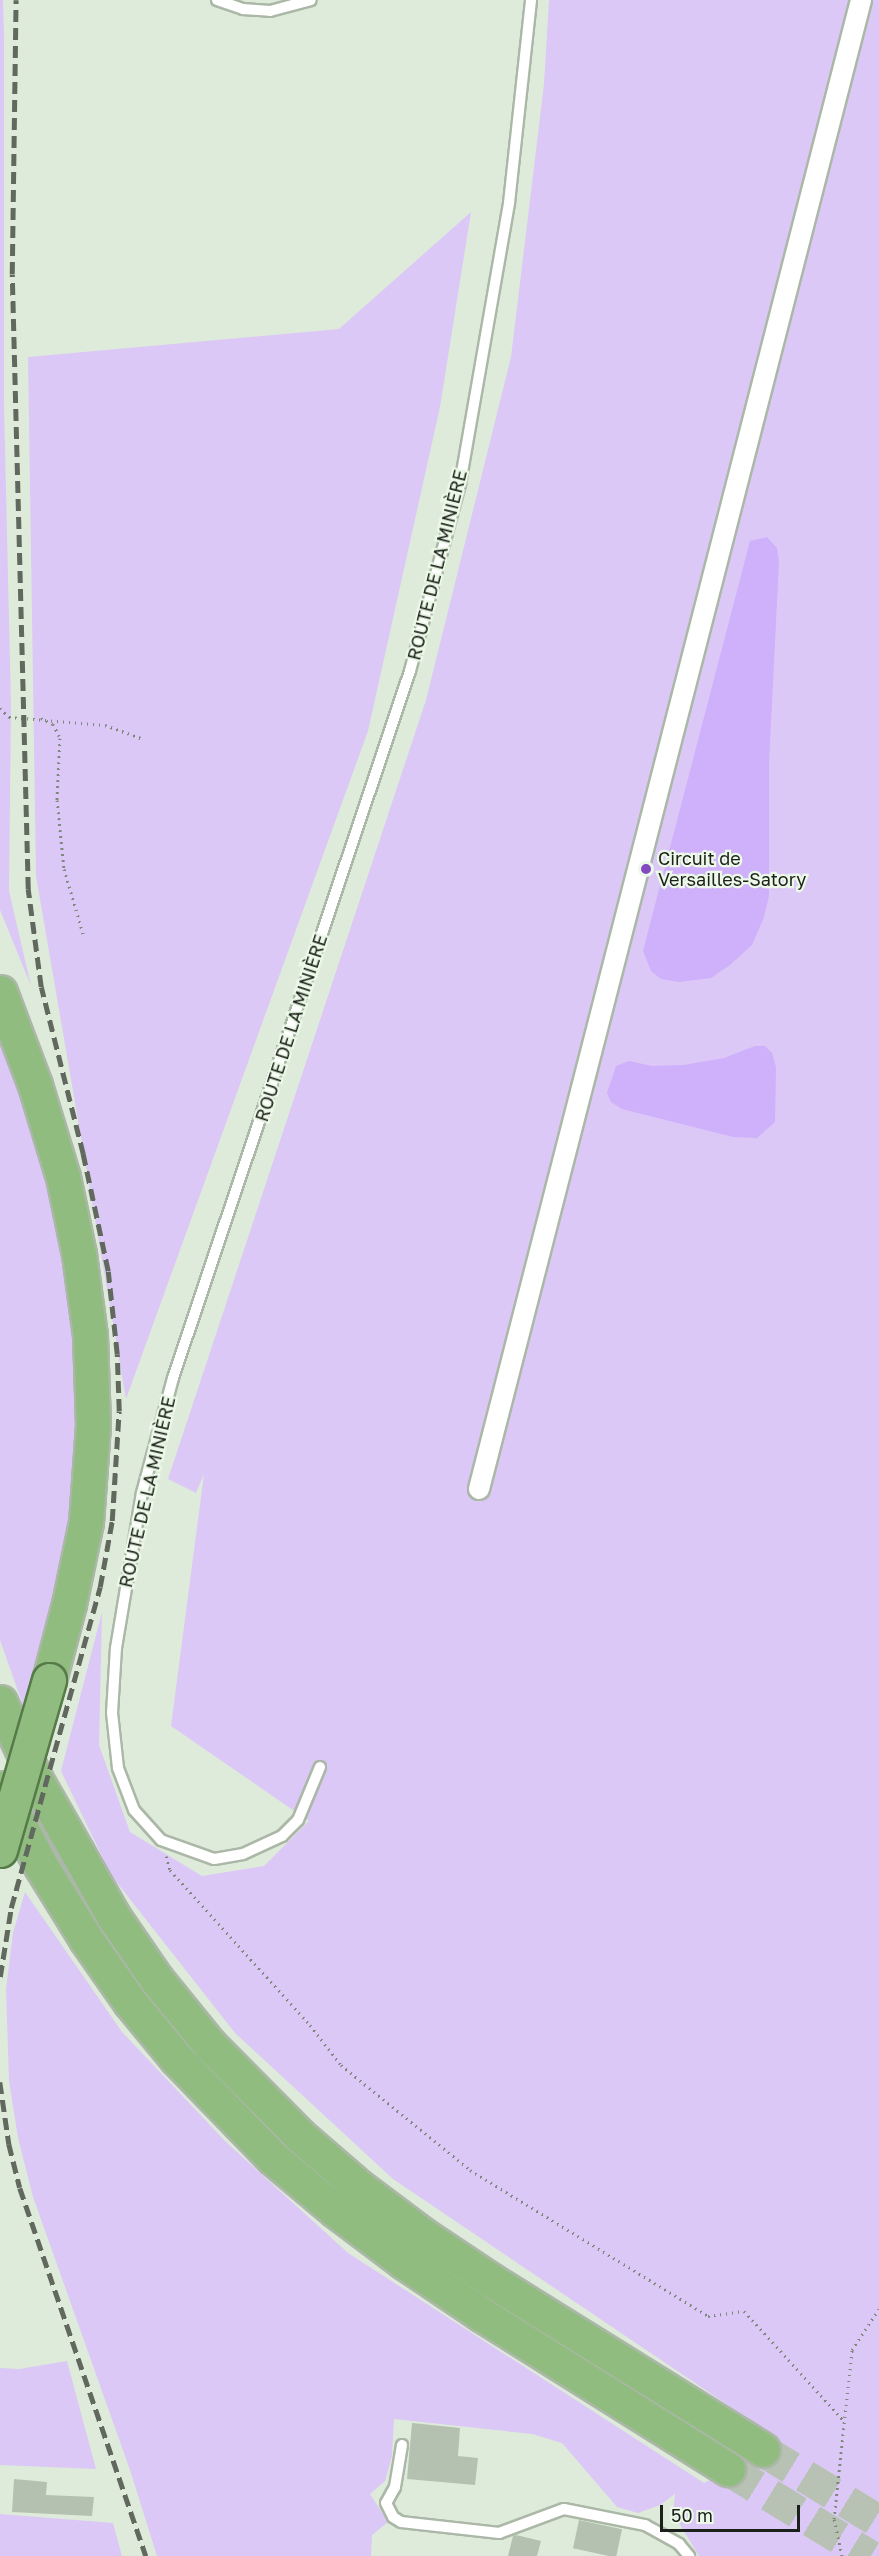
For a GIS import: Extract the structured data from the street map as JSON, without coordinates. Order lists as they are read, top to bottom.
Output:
{
  "streets": {
    "lane": ["ROUTE DE LA MINIÈRE"]
  },
  "places": ["Circuit de Versailles-Satory"],
  "scale_bar": "50 m"
}
